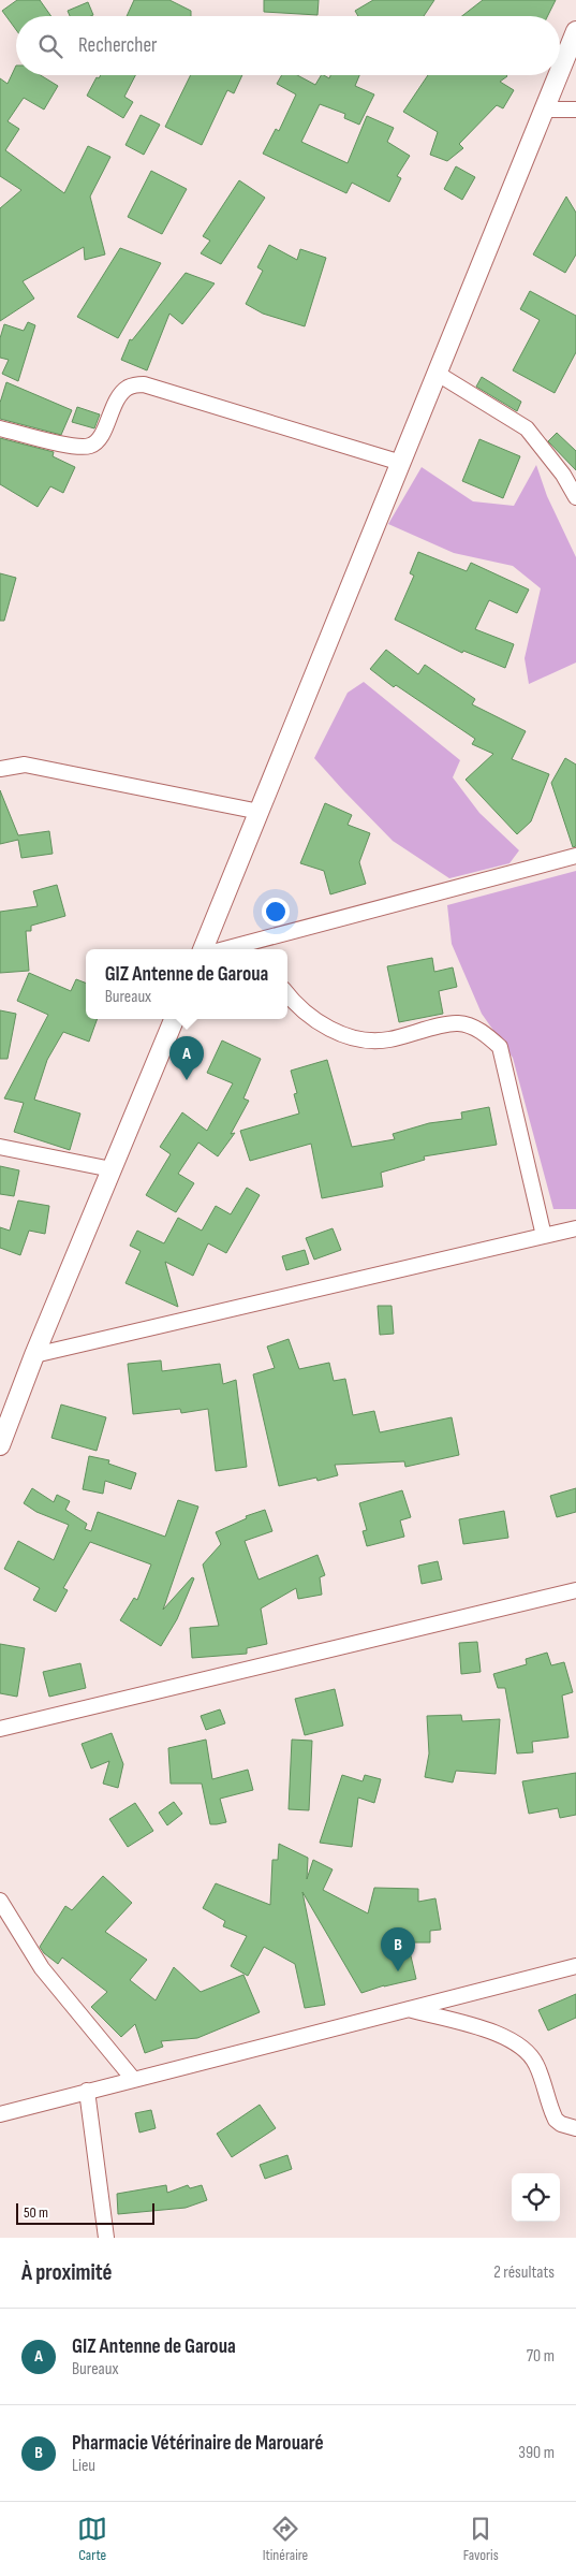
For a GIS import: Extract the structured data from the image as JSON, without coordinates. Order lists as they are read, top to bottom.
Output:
{
  "scale_bar": "50 m",
  "page": {
    "search": "Rechercher",
    "popup": ["GIZ Antenne de Garoua", "Bureaux"],
    "pins": ["A", "B"],
    "scale": "50 m",
    "heading": ["À proximité", "2 résultats"],
    "list": [
      {
        "mark": "A",
        "name": "GIZ Antenne de Garoua",
        "note": "Bureaux",
        "value": "70 m"
      },
      {
        "mark": "B",
        "name": "Pharmacie Vétérinaire de Marouaré",
        "note": "Lieu",
        "value": "390 m"
      }
    ],
    "nav": ["Carte", "Itinéraire", "Favoris"]
  }
}
